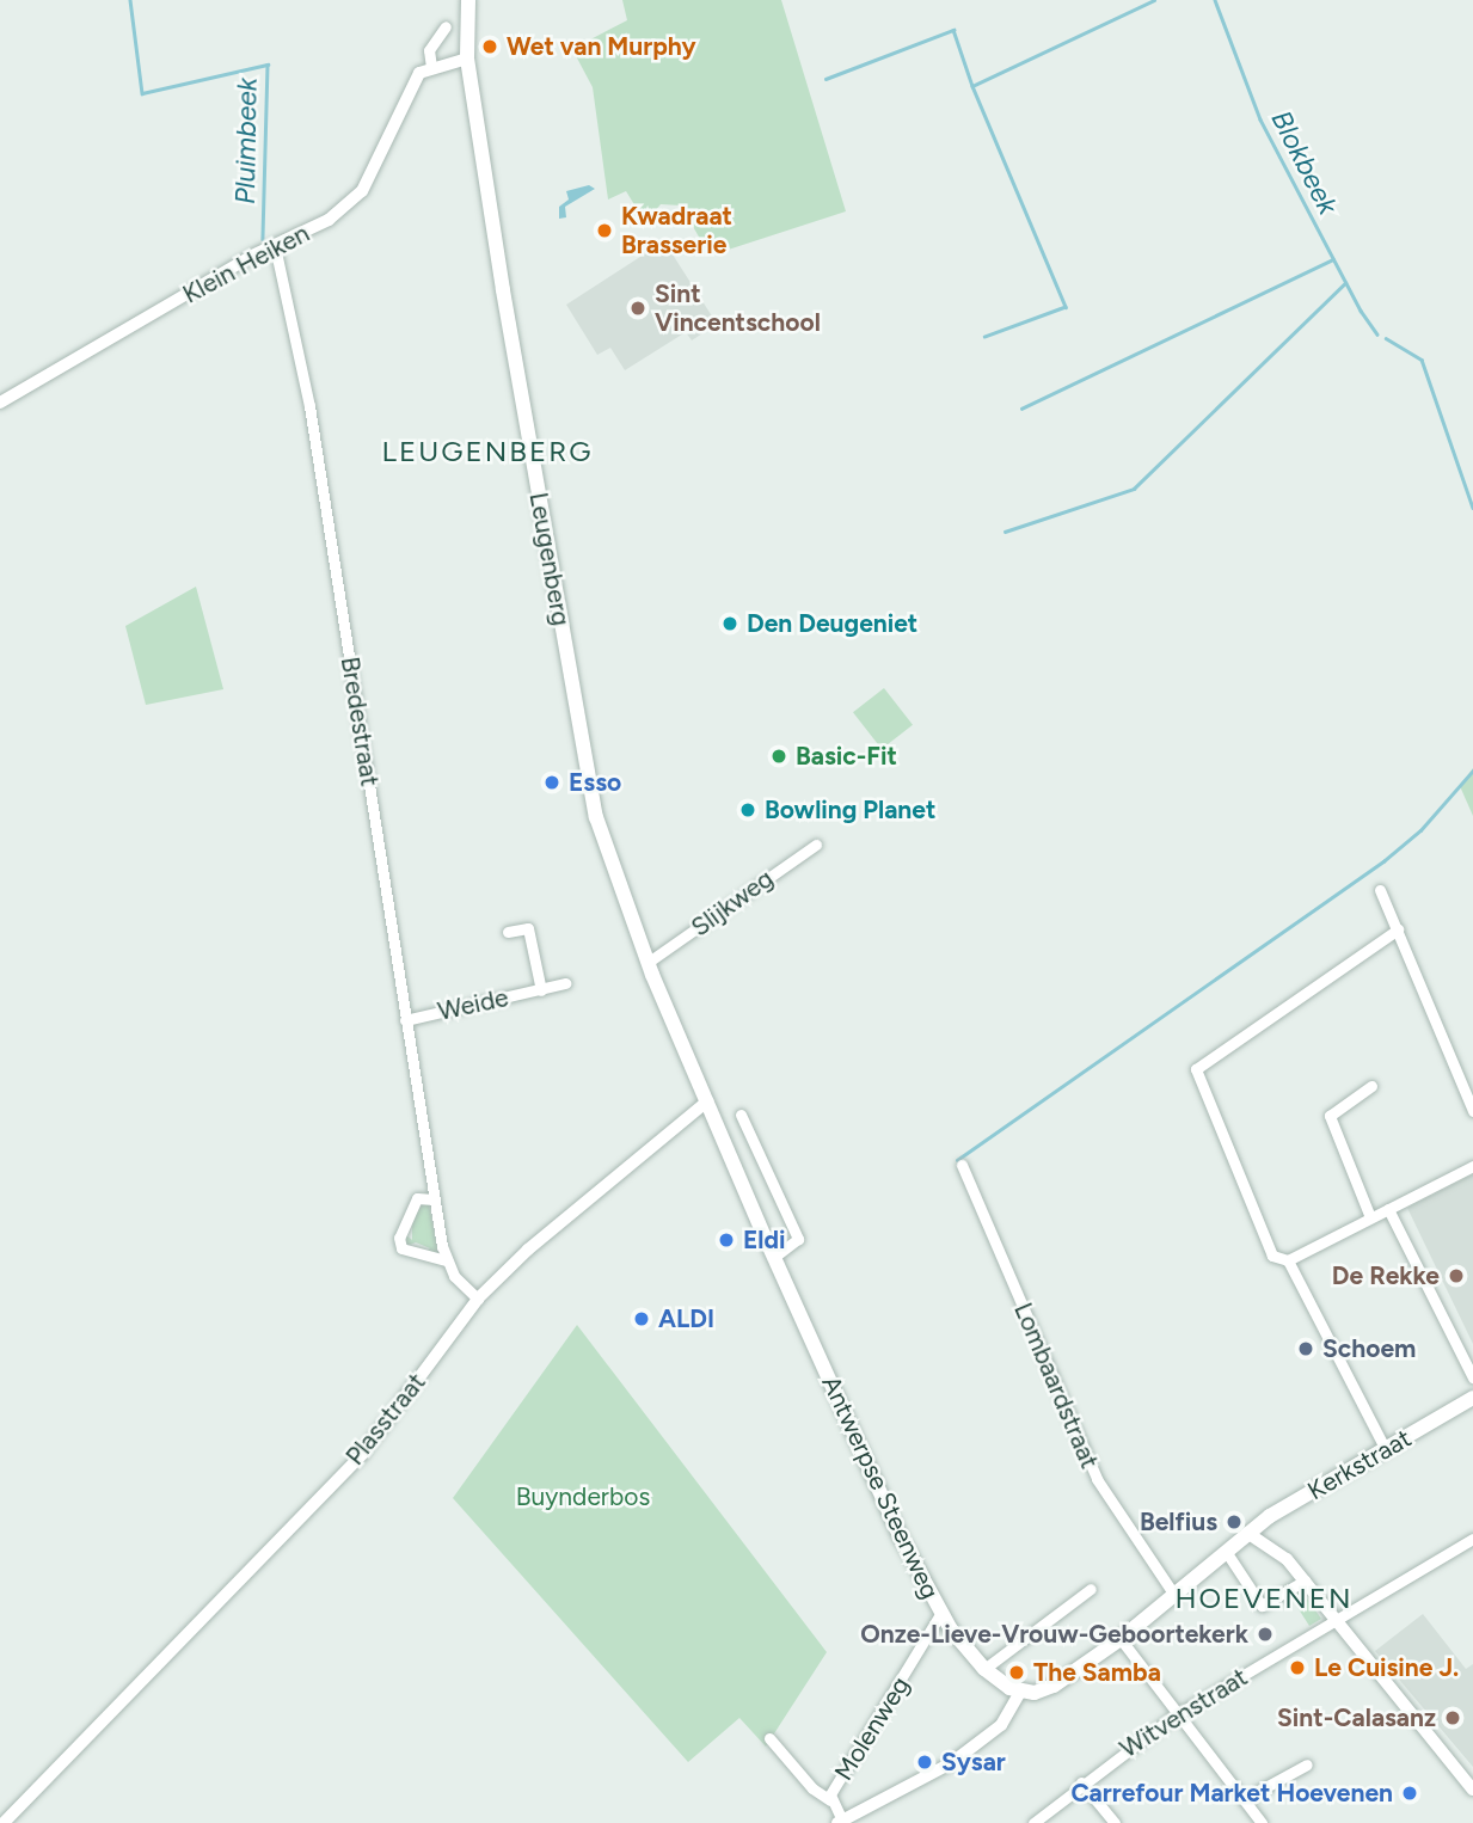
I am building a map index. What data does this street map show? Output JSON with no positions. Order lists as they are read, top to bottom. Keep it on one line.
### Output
{"streets":{"main road":["Leugenberg","Kerkstraat","Antwerpse Steenweg"],"street":["Klein Heiken","Bredestraat","Slijkweg","Weide","Lombaardstraat","Plasstraat","Witvenstraat","Molenweg"]},"crossings":[["Klein Heiken","Bredestraat"],["Leugenberg","Slijkweg"],["Leugenberg","Plasstraat"],["Leugenberg","Antwerpse Steenweg"],["Bredestraat","Weide"],["Bredestraat","Plasstraat"],["Lombaardstraat","Kerkstraat"],["Plasstraat","Antwerpse Steenweg"],["Kerkstraat","Antwerpse Steenweg"],["Antwerpse Steenweg","Molenweg"]],"districts":["LEUGENBERG","HOEVENEN"],"water":["Pluimbeek","Blokbeek"],"parks":["Buynderbos"],"places":["Wet van Murphy","Kwadraat Brasserie","Sint Vincentschool","Den Deugeniet","Basic-Fit","Esso","Bowling Planet","Eldi","De Rekke","ALDI","Schoem","Belfius","Onze-Lieve-Vrouw-Geboortekerk","Le Cuisine J.","The Samba","Sint-Calasanz","Sysar","Carrefour Market Hoevenen"]}
